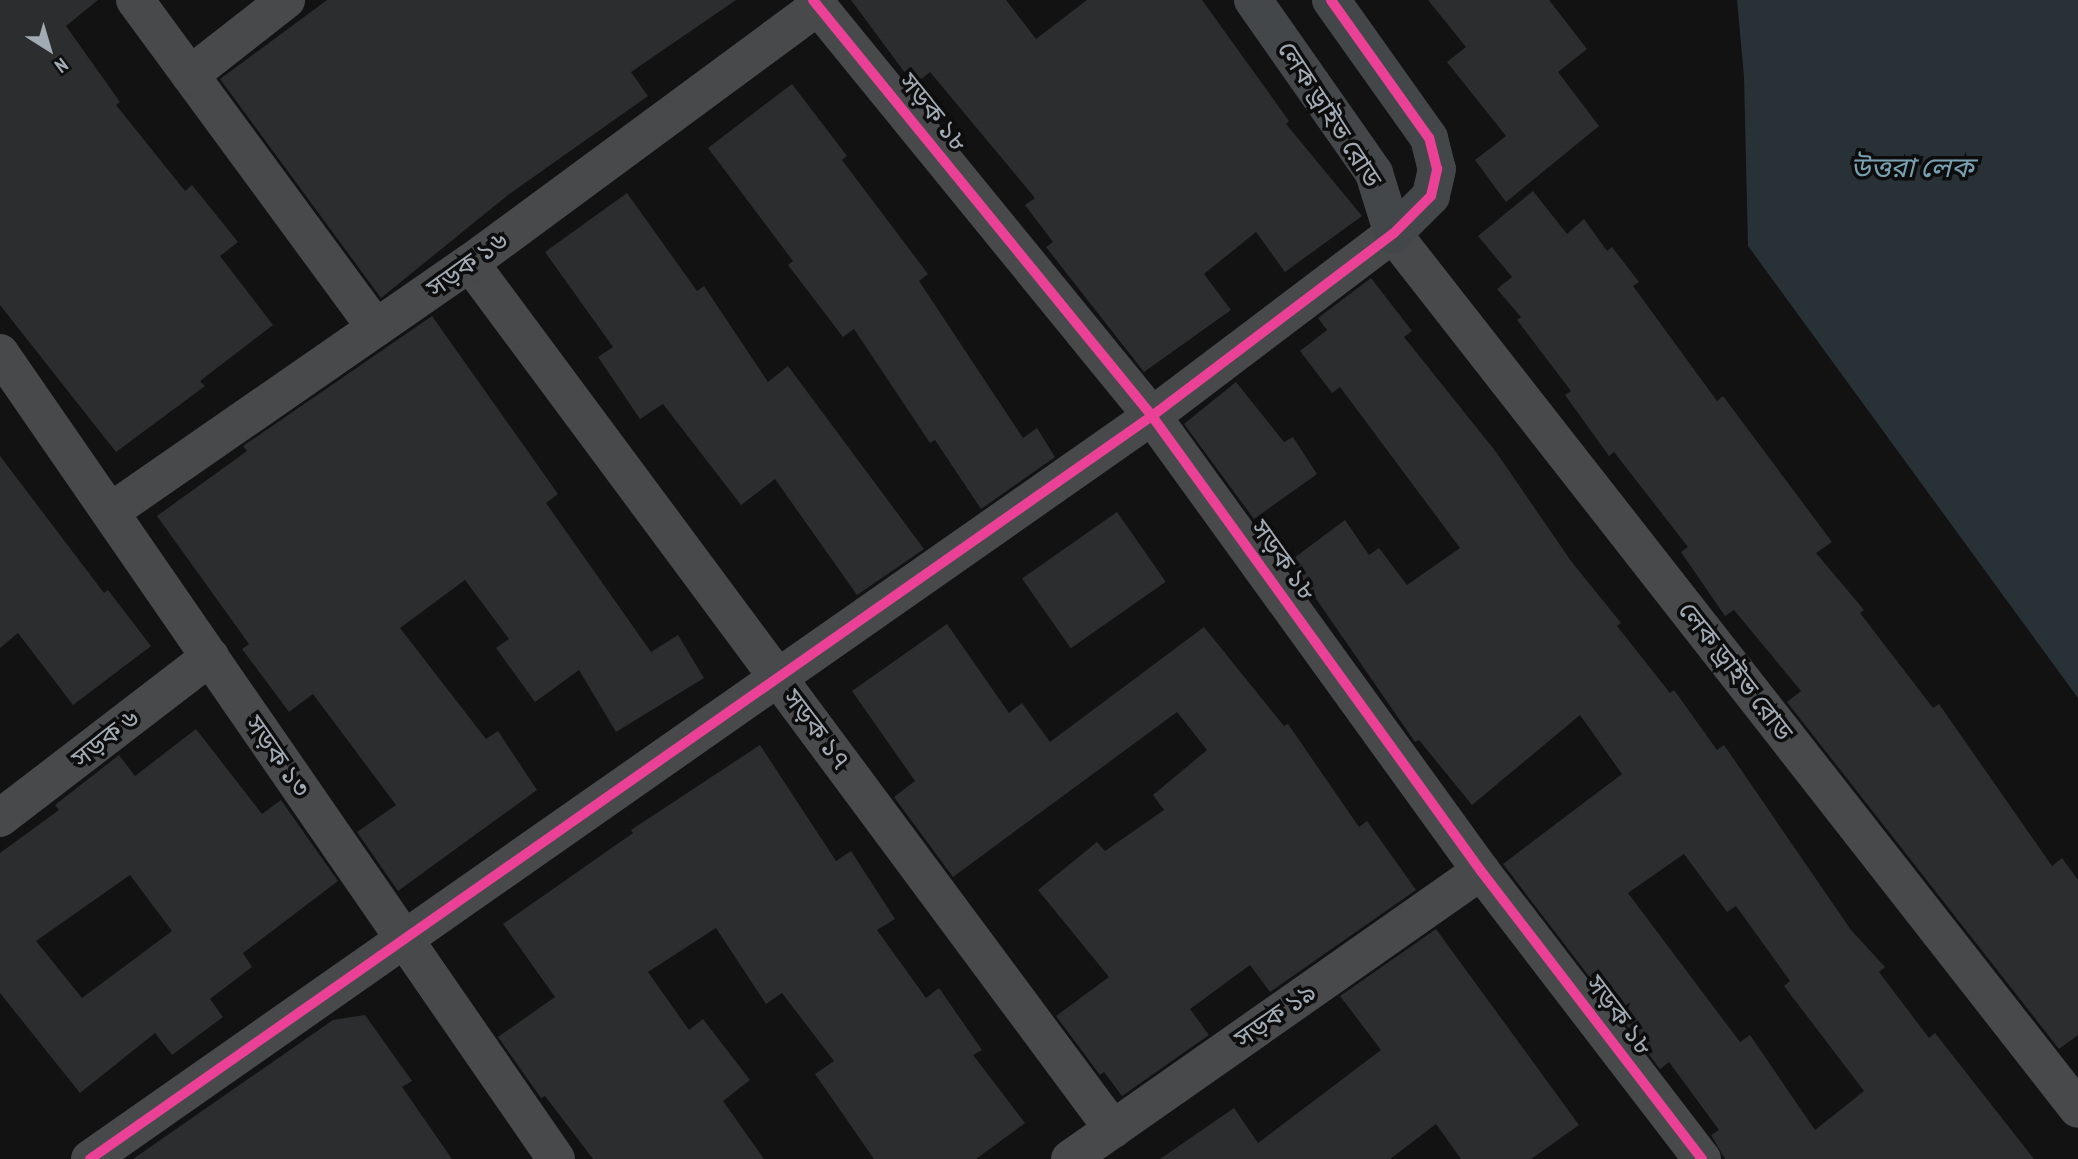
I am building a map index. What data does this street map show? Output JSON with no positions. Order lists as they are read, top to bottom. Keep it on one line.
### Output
{"streets":{"street":["সড়ক ১৮","লেক ড্রাইভ রোড","সড়ক ১৬","সড়ক ১৭","সড়ক ৬","সড়ক ১৩","সড়ক ১৯"]},"crossings":[["সড়ক ১৮","সড়ক ১৬"],["সড়ক ১৮","সড়ক ১৯"],["সড়ক ১৬","সড়ক ১৭"],["সড়ক ১৬","সড়ক ১৩"],["সড়ক ১৭","সড়ক ১৯"],["সড়ক ৬","সড়ক ১৩"]],"water":["উত্তরা লেক"],"north":"bottom right"}
